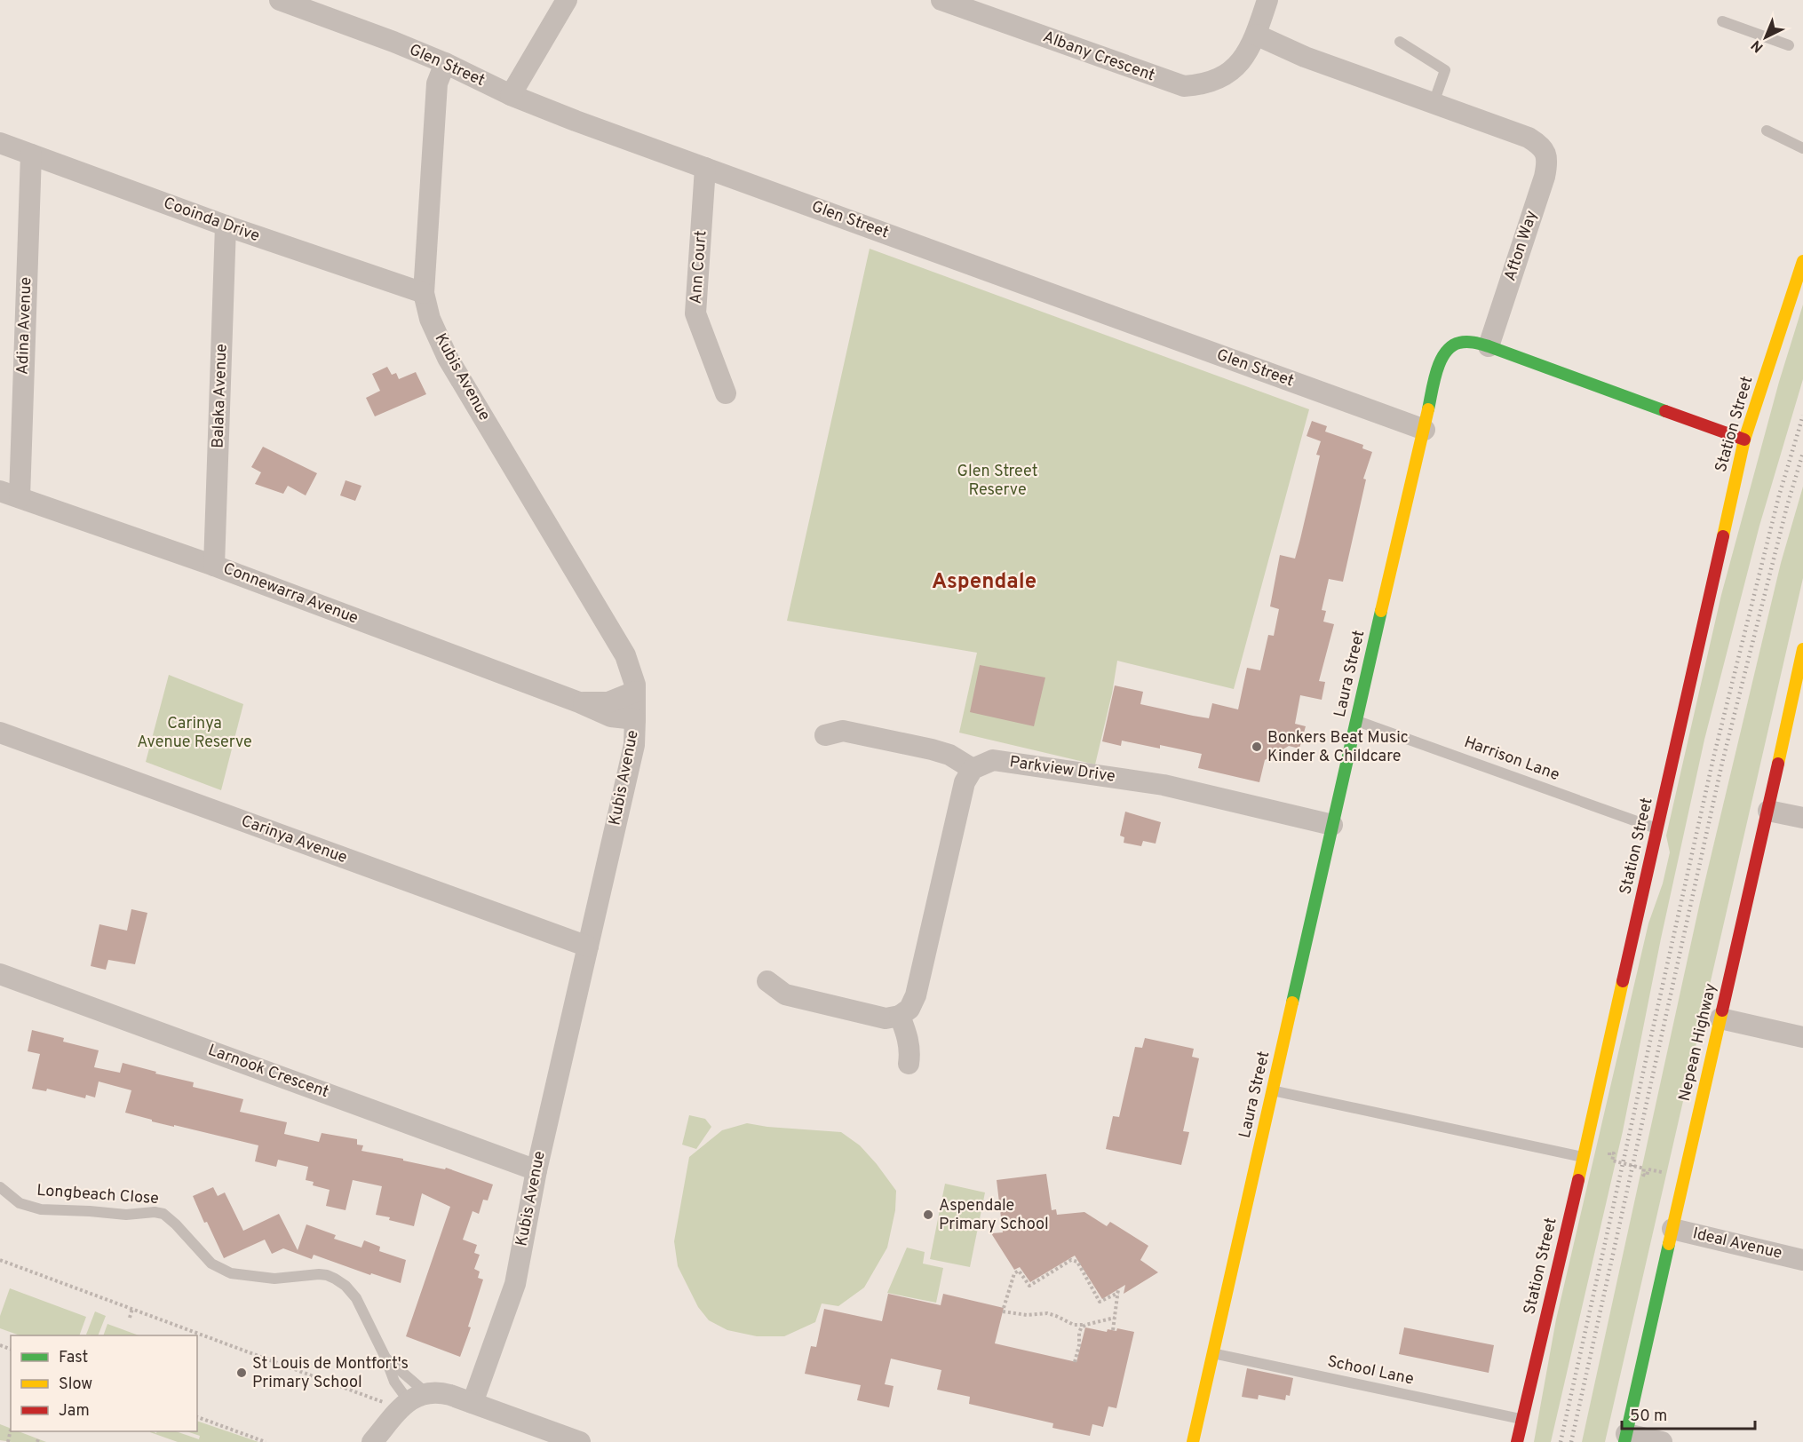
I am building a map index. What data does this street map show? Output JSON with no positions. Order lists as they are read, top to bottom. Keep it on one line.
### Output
{"streets":{"main road":["Station Street","Laura Street","Nepean Highway"],"street":["Albany Crescent","Glen Street","Cooinda Drive","Afton Way","Ann Court","Adina Avenue","Kubis Avenue","Balaka Avenue","Connewarra Avenue","Parkview Drive","Carinya Avenue","Larnook Crescent","Ideal Avenue"],"lane":["Harrison Lane","Longbeach Close","School Lane"]},"crossings":[["Glen Street","Ann Court"],["Glen Street","Kubis Avenue"],["Glen Street","Laura Street"],["Cooinda Drive","Adina Avenue"],["Cooinda Drive","Kubis Avenue"],["Cooinda Drive","Balaka Avenue"],["Afton Way","Laura Street"],["Adina Avenue","Connewarra Avenue"],["Kubis Avenue","Connewarra Avenue"],["Kubis Avenue","Carinya Avenue"],["Kubis Avenue","Larnook Crescent"],["Balaka Avenue","Connewarra Avenue"],["Station Street","Laura Street"],["Station Street","Harrison Lane"],["Station Street","School Lane"],["Laura Street","Harrison Lane"],["Laura Street","Parkview Drive"],["Laura Street","School Lane"],["Nepean Highway","Ideal Avenue"]],"districts":["Aspendale"],"parks":["Glen Street Reserve","Carinya Avenue Reserve"],"places":["Bonkers Beat Music Kinder & Childcare","Aspendale Primary School","St Louis de Montfort's Primary School"],"legend":["Fast","Slow","Jam"],"scale_bar":"50 m","north":"bottom left"}
